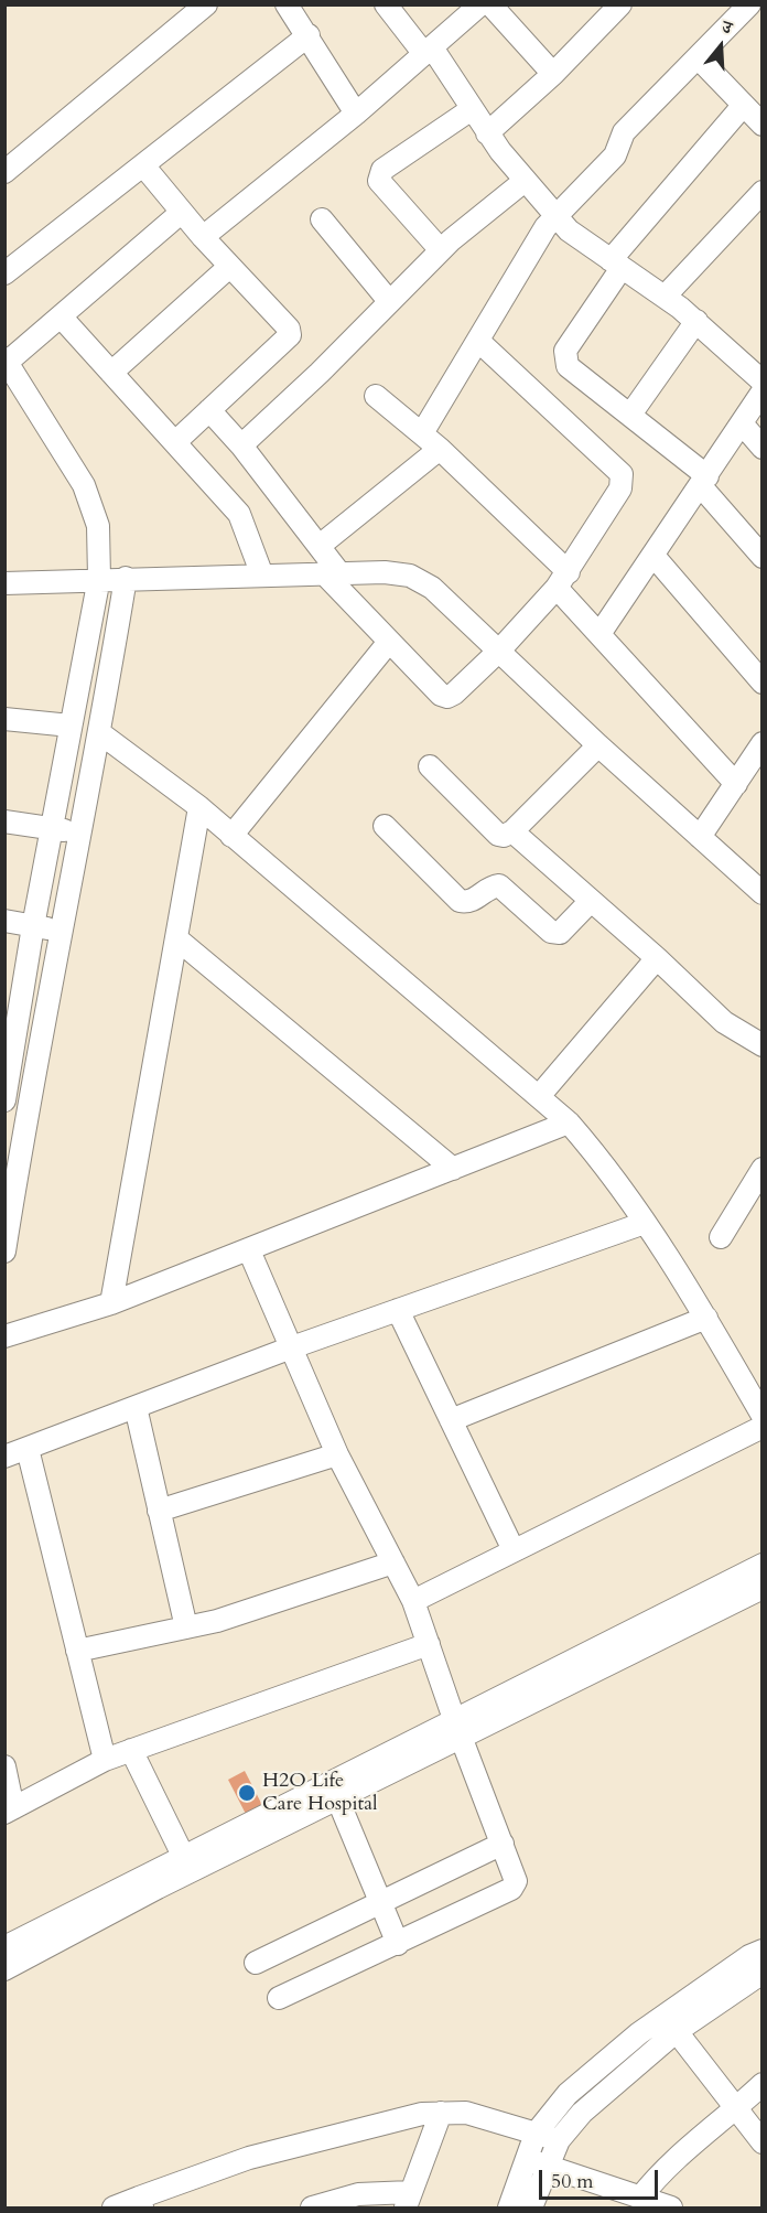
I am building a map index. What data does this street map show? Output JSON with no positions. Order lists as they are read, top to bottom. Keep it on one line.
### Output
{"places":["H2O Life Care Hospital"],"scale_bar":"50 m","north":"top"}
